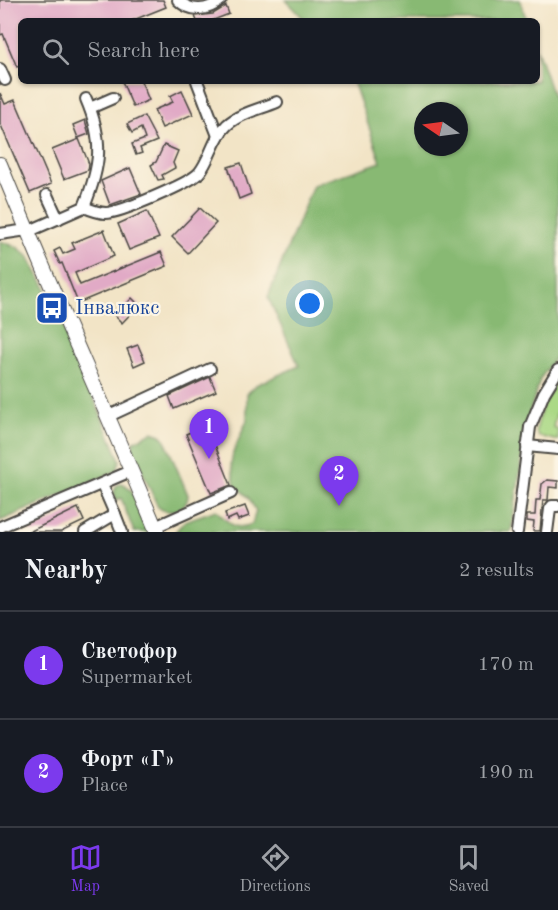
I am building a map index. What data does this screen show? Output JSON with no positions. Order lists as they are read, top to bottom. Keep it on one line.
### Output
{"places":{"bus stop":["Інвалюкс"]},"north":"left","page":{"search":"Search here","pins":["1","2"],"heading":["Nearby","2 results"],"list":[{"mark":"1","name":"Светофор","note":"Supermarket","value":"170 m"},{"mark":"2","name":"Форт «Г»","note":"Place","value":"190 m"}],"nav":["Map","Directions","Saved"]}}
